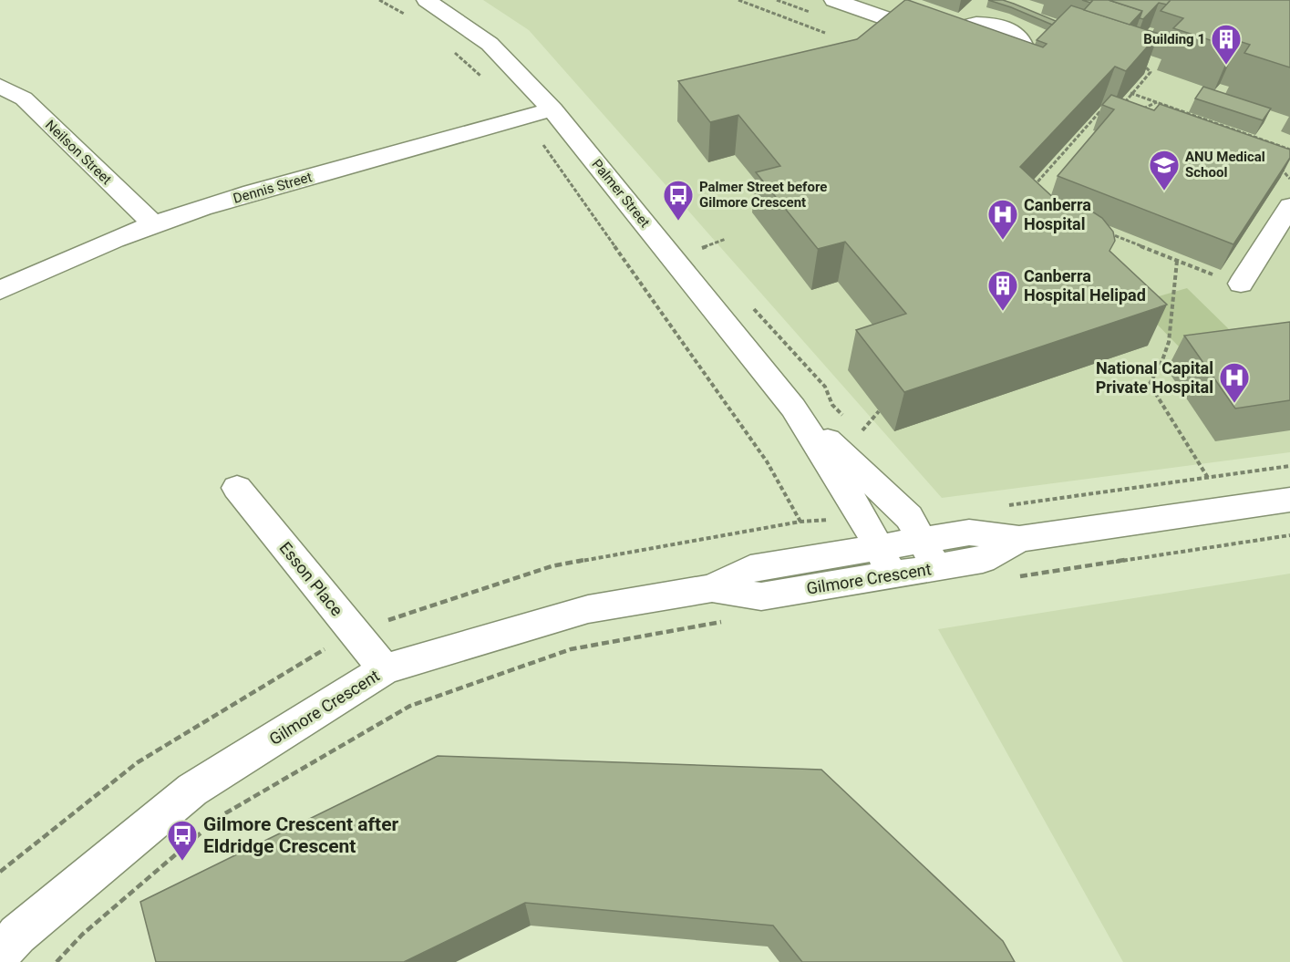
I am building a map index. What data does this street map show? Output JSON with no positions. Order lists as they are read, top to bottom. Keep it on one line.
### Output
{"streets":{"street":["Neilson Street","Dennis Street","Palmer Street","Esson Place","Gilmore Crescent"]},"crossings":[["Neilson Street","Dennis Street"],["Dennis Street","Palmer Street"],["Palmer Street","Gilmore Crescent"],["Esson Place","Gilmore Crescent"]],"places":{"building":["Building 1","Canberra Hospital Helipad"],"school or university":["ANU Medical School"],"bus stop":["Palmer Street before Gilmore Crescent","Gilmore Crescent after Eldridge Crescent"],"hospital":["Canberra Hospital","National Capital Private Hospital"]}}
